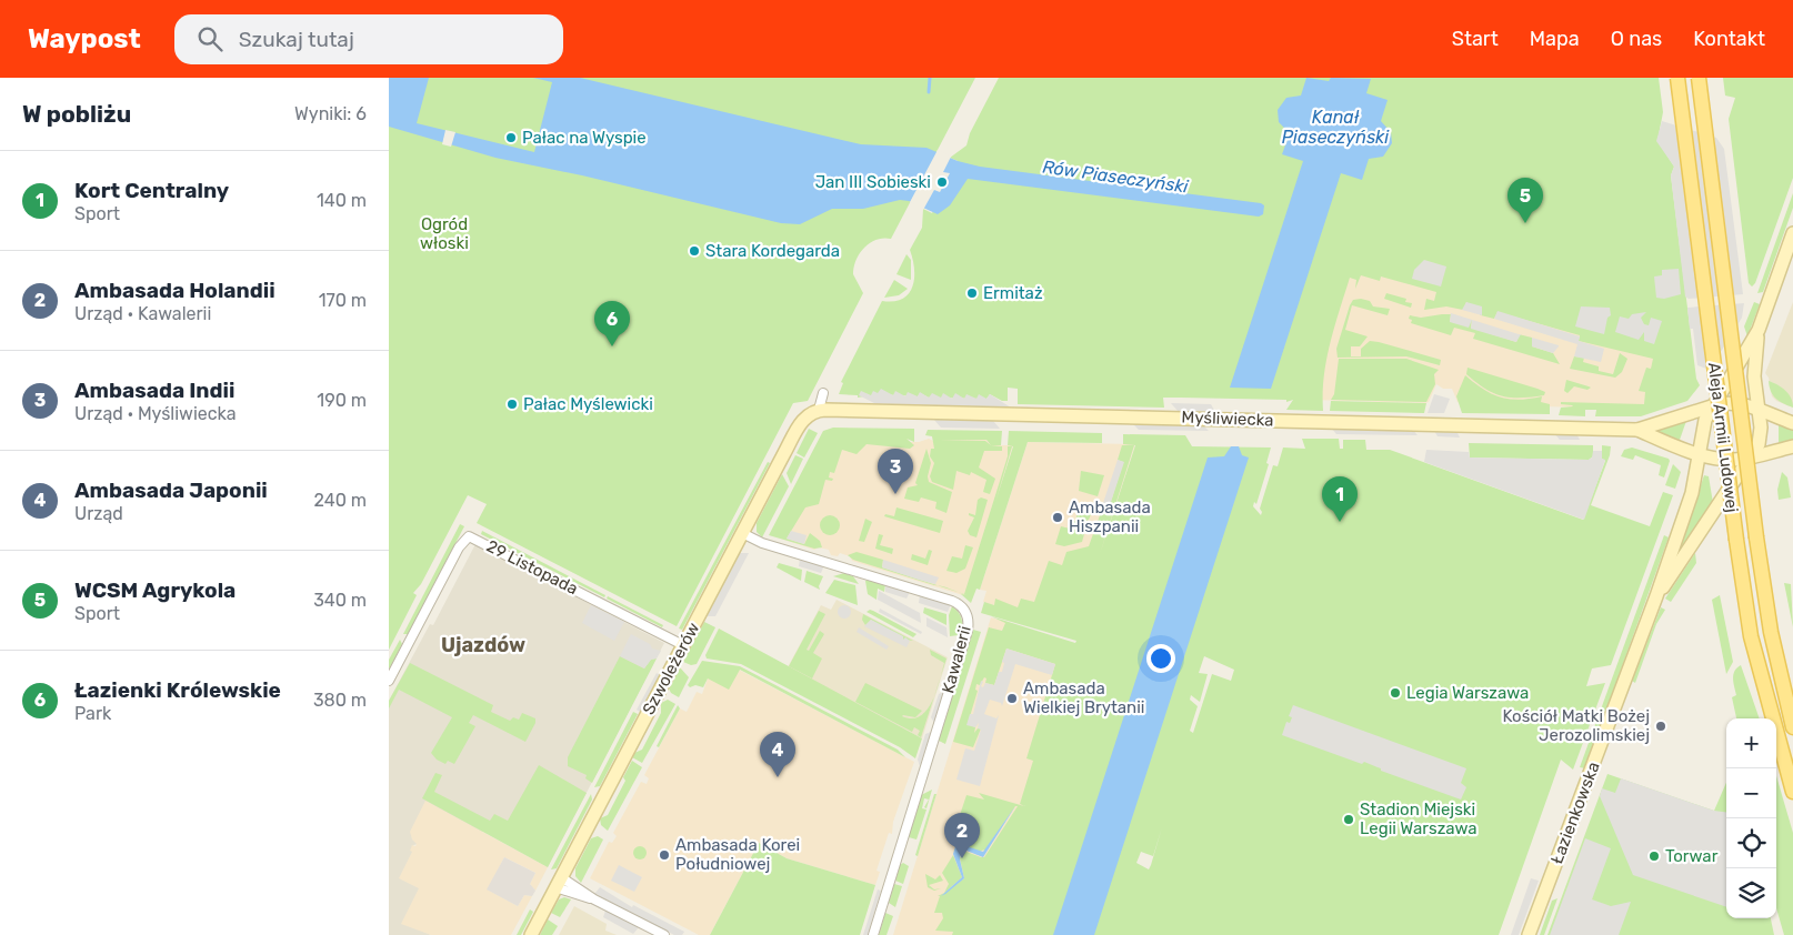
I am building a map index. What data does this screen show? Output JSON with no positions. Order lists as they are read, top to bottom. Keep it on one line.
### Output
{"streets":{"main road":["Aleja Armii Ludowej"],"street":["Myśliwiecka","29 Listopada","Kawalerii","Szwoleżerów","Łazienkowska"]},"crossings":[["Myśliwiecka","Szwoleżerów"],["Myśliwiecka","Łazienkowska"],["29 Listopada","Szwoleżerów"],["Kawalerii","Szwoleżerów"]],"districts":["Ujazdów"],"water":["Kanał Piaseczyński","Rów Piaseczyński"],"parks":["Ogród włoski"],"places":["Pałac na Wyspie","Jan III Sobieski","Stara Kordegarda","Ermitaż","Pałac Myślewicki","Ambasada Hiszpanii","Legia Warszawa","Ambasada Wielkiej Brytanii","Kościół Matki Bożej Jerozolimskiej","Stadion Miejski Legii Warszawa","Ambasada Korei Południowej","Torwar"],"page":{"header":"Waypost","search":"Szukaj tutaj","nav":["Start","Mapa","O nas","Kontakt"],"heading":["W pobliżu","Wyniki: 6"],"list":[{"mark":"1","name":"Kort Centralny","note":"Sport","value":"140 m"},{"mark":"2","name":"Ambasada Holandii","note":"Urząd · Kawalerii","value":"170 m"},{"mark":"3","name":"Ambasada Indii","note":"Urząd · Myśliwiecka","value":"190 m"},{"mark":"4","name":"Ambasada Japonii","note":"Urząd","value":"240 m"},{"mark":"5","name":"WCSM Agrykola","note":"Sport","value":"340 m"},{"mark":"6","name":"Łazienki Królewskie","note":"Park","value":"380 m"}],"pins":["5","6","3","1","4","2"],"map_buttons":["+","−"]}}
